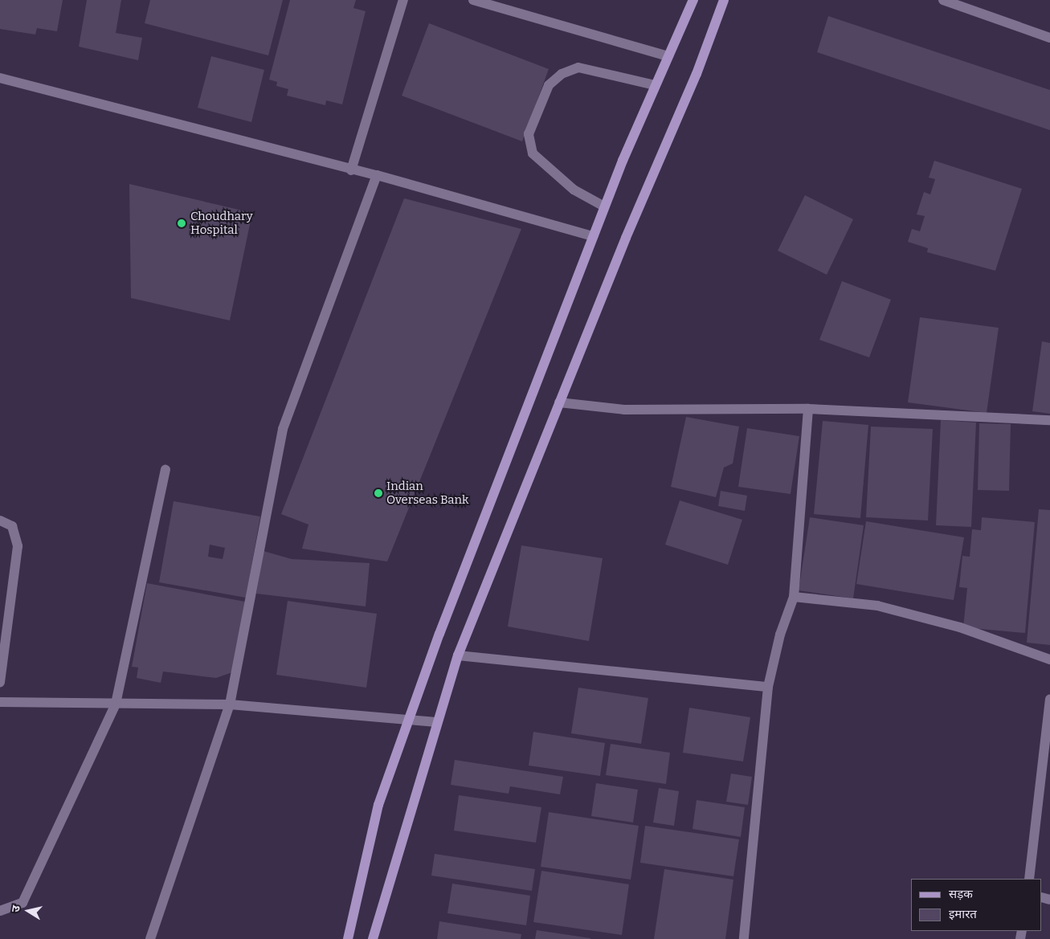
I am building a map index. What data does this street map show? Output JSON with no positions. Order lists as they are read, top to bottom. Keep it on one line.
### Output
{"places":["Choudhary Hospital","Indian Overseas Bank"],"legend":["सड़क","इमारत"],"north":"left"}
